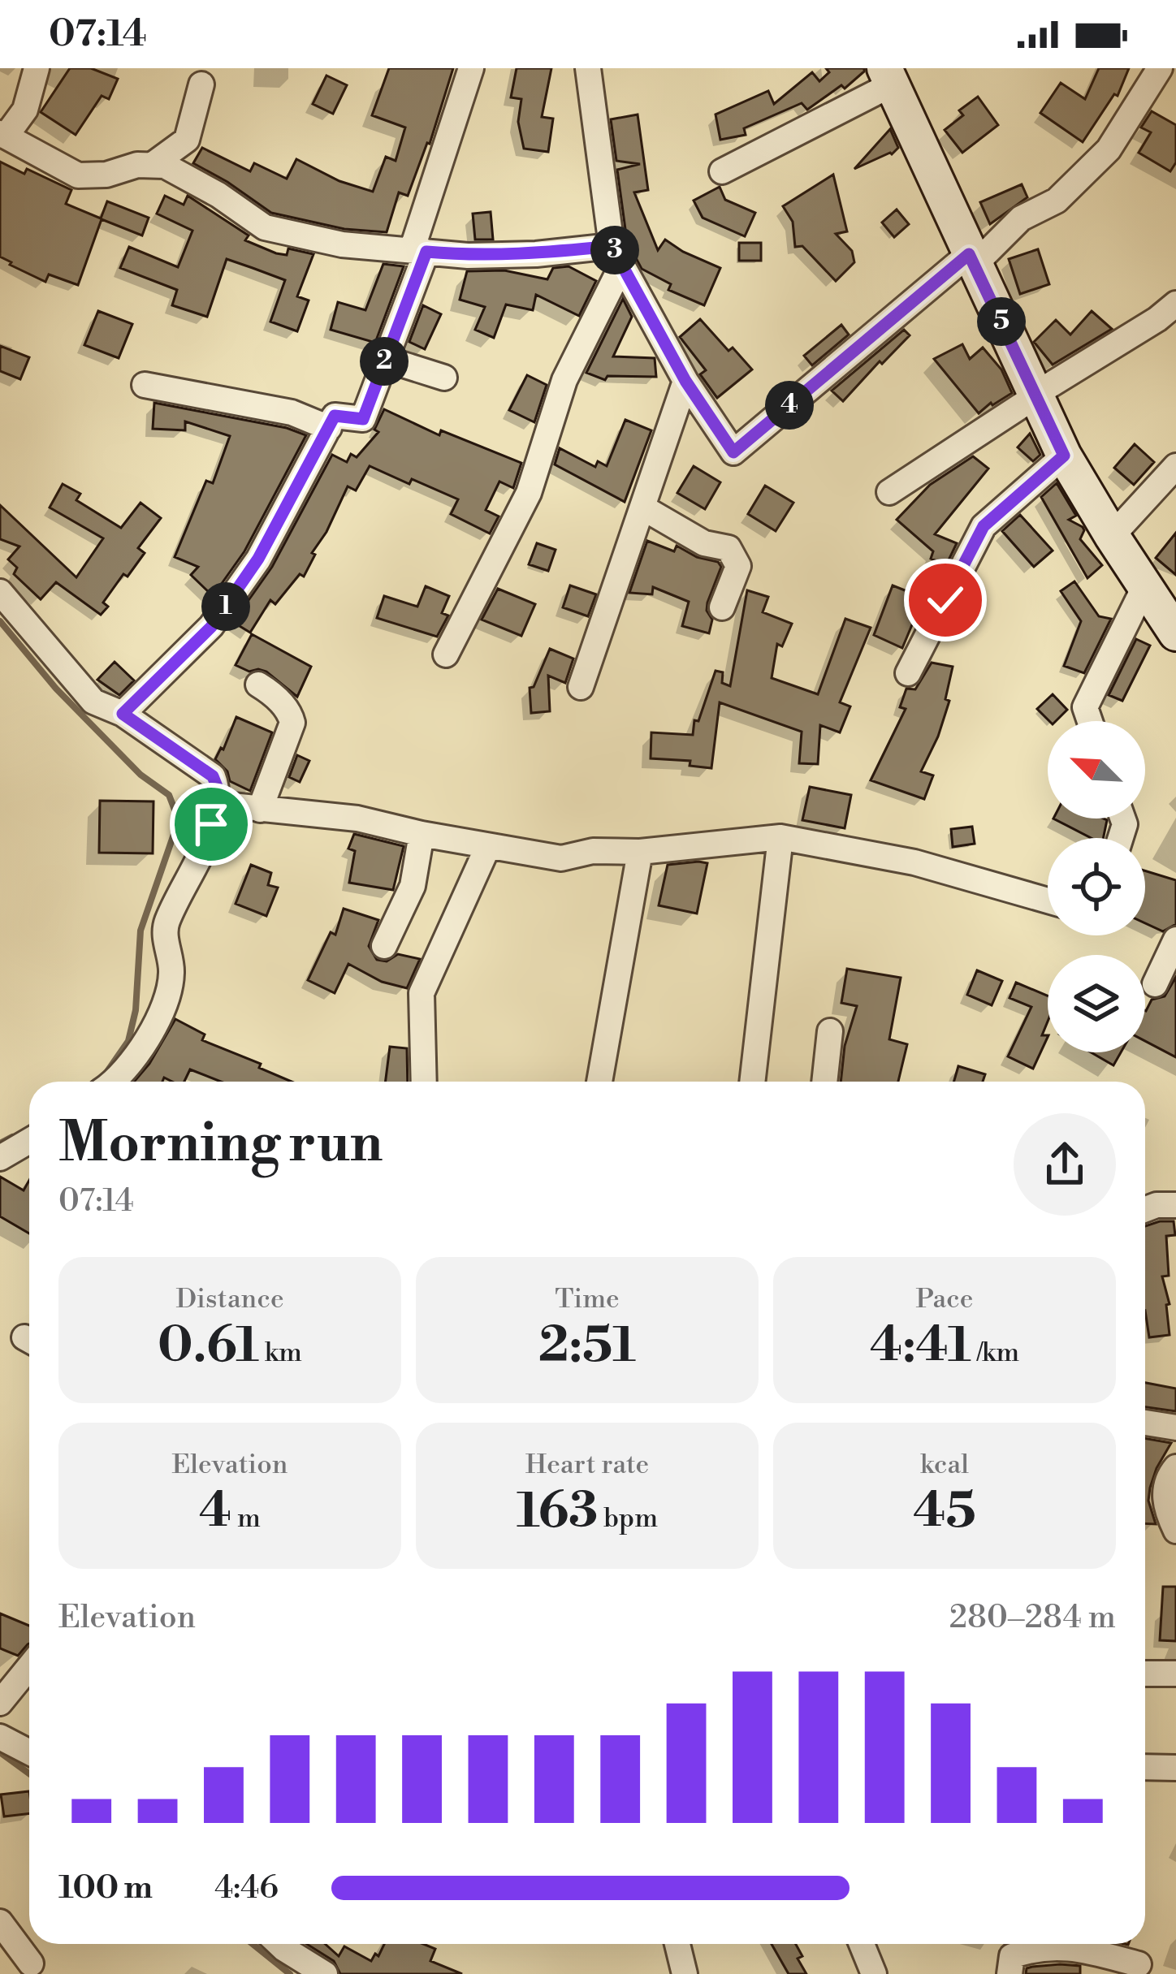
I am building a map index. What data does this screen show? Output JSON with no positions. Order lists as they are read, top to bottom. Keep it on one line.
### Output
{"north":"top left","page":{"status":"07:14","pins":["3","5","2","4","1"],"heading":["Morning run","07:14"],"stats":[["Distance","0.61 km"],["Time","2:51"],["Pace","4:41 /km"],["Elevation","4 m"],["Heart rate","163 bpm"],["kcal","45"]],"chart":["Elevation","280–284 m"],"list":[{"name":"100 m","note":"4:46"}]}}
